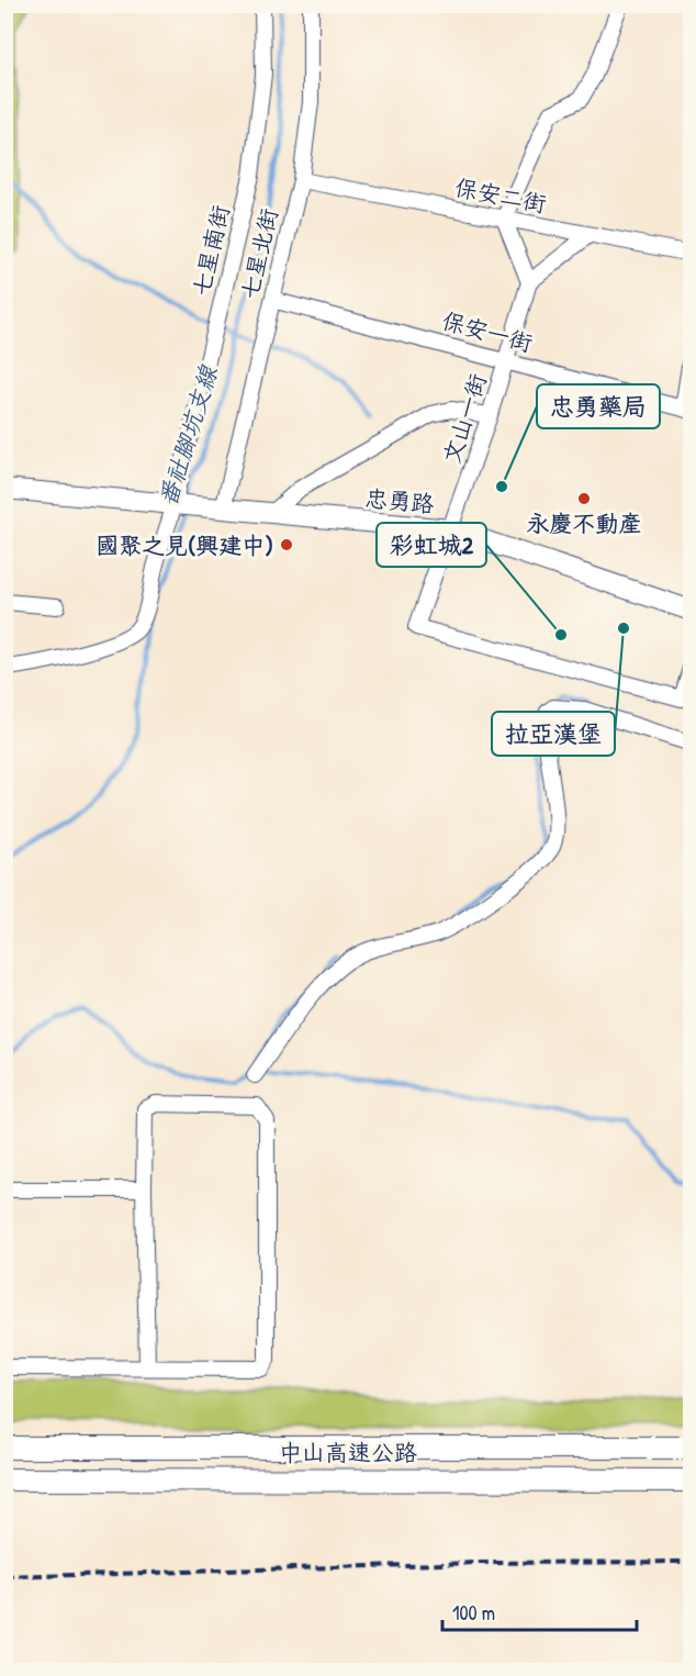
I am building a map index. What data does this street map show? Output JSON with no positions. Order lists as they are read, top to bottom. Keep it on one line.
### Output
{"streets":{"highway":["中山高速公路"],"main road":["忠勇路"],"street":["保安二街","七星南街","七星北街","保安一街","文山一街"]},"crossings":[["保安二街","七星北街"],["七星南街","忠勇路"],["七星北街","保安一街"],["七星北街","忠勇路"],["保安一街","文山一街"],["文山一街","忠勇路"]],"water":["番社腳坑支線"],"places":["忠勇藥局","永慶不動產","國聚之見(興建中)","拉亞漢堡","彩虹城2"],"scale_bar":"100 m"}
